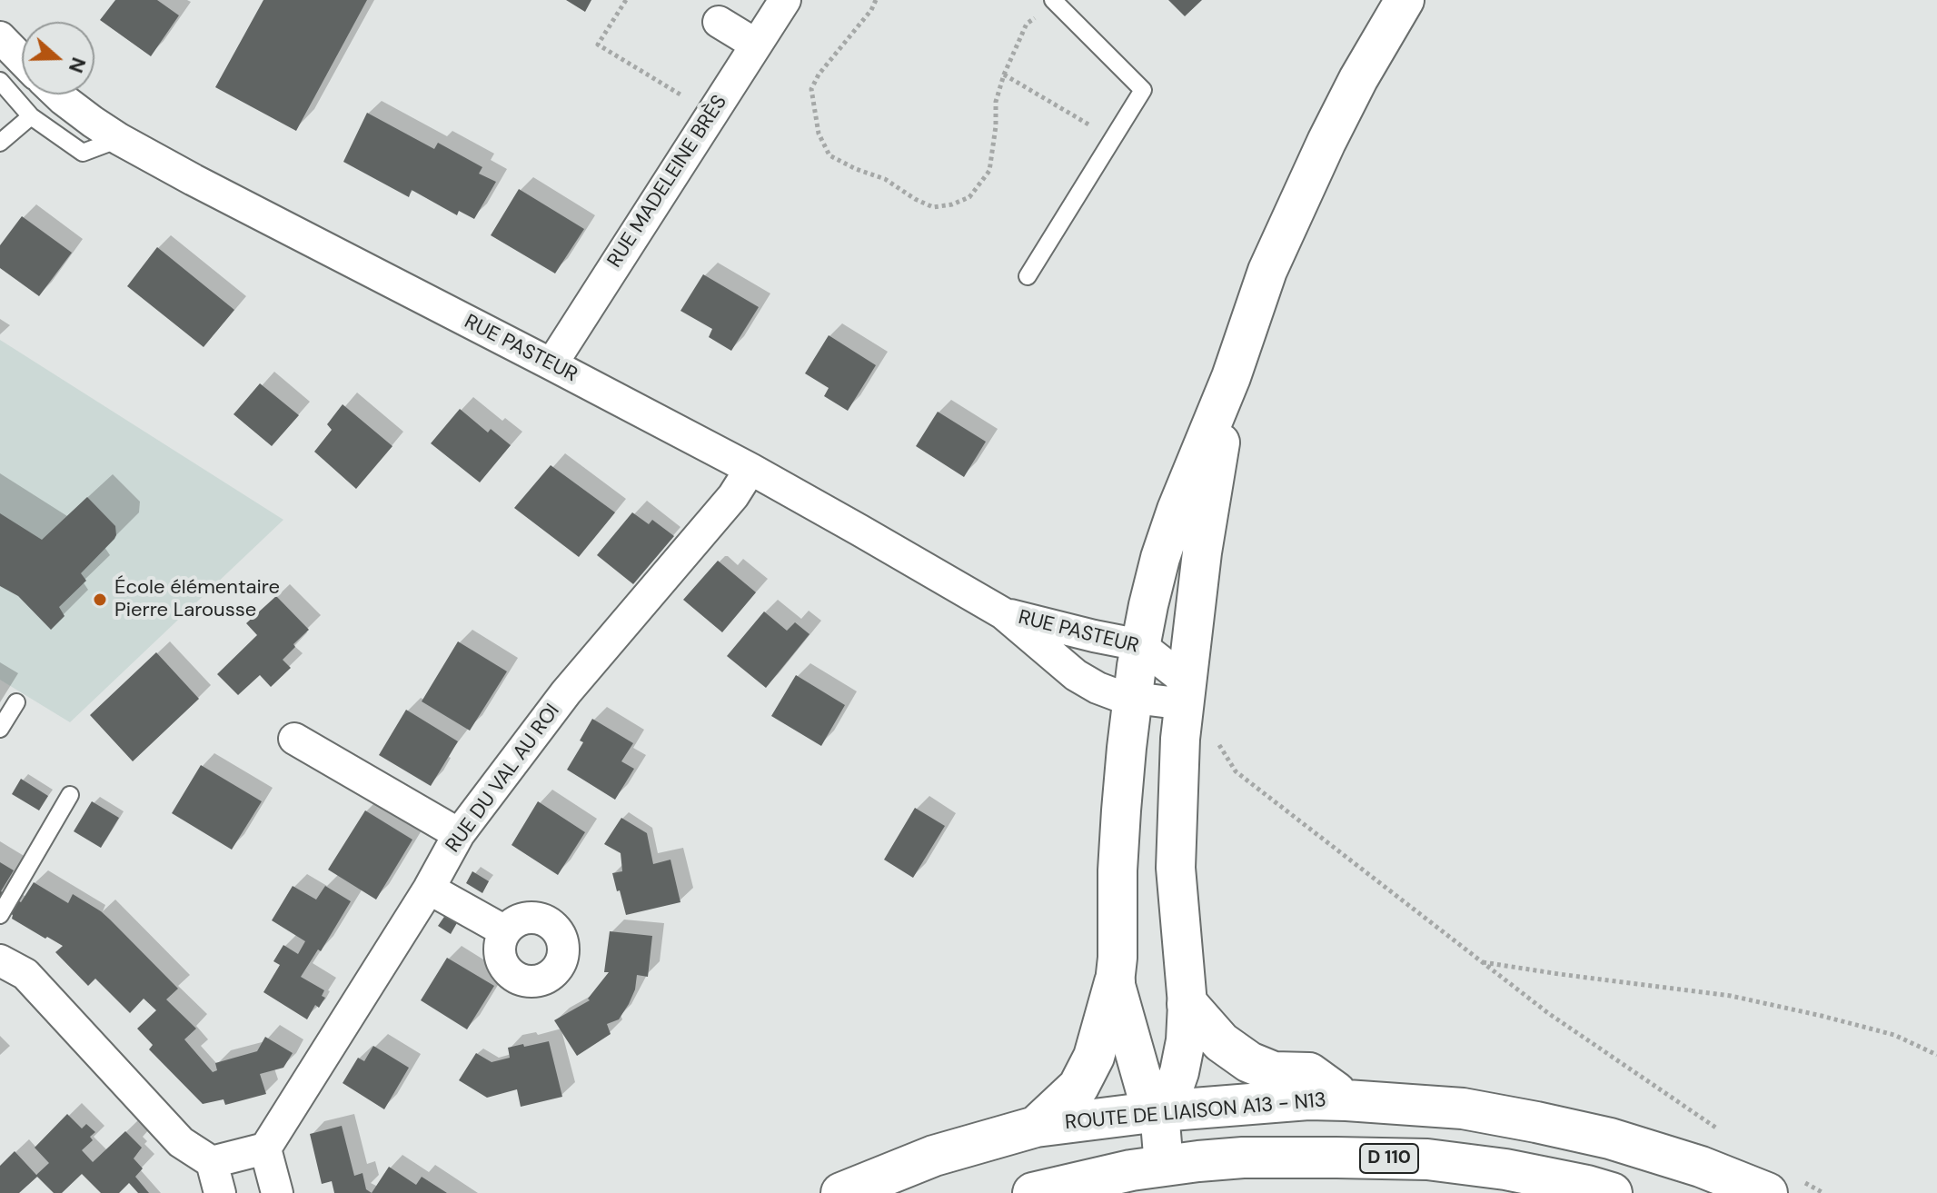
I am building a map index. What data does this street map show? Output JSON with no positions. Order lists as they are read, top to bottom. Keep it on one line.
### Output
{"streets":{"main road":["ROUTE DE LIAISON A13 - N13","D 110"],"street":["RUE MADELEINE BRÈS","RUE PASTEUR","RUE DU VAL AU ROI"]},"crossings":[["RUE MADELEINE BRÈS","RUE PASTEUR"],["RUE PASTEUR","RUE DU VAL AU ROI"]],"places":["École élémentaire Pierre Larousse"],"north":"right"}
